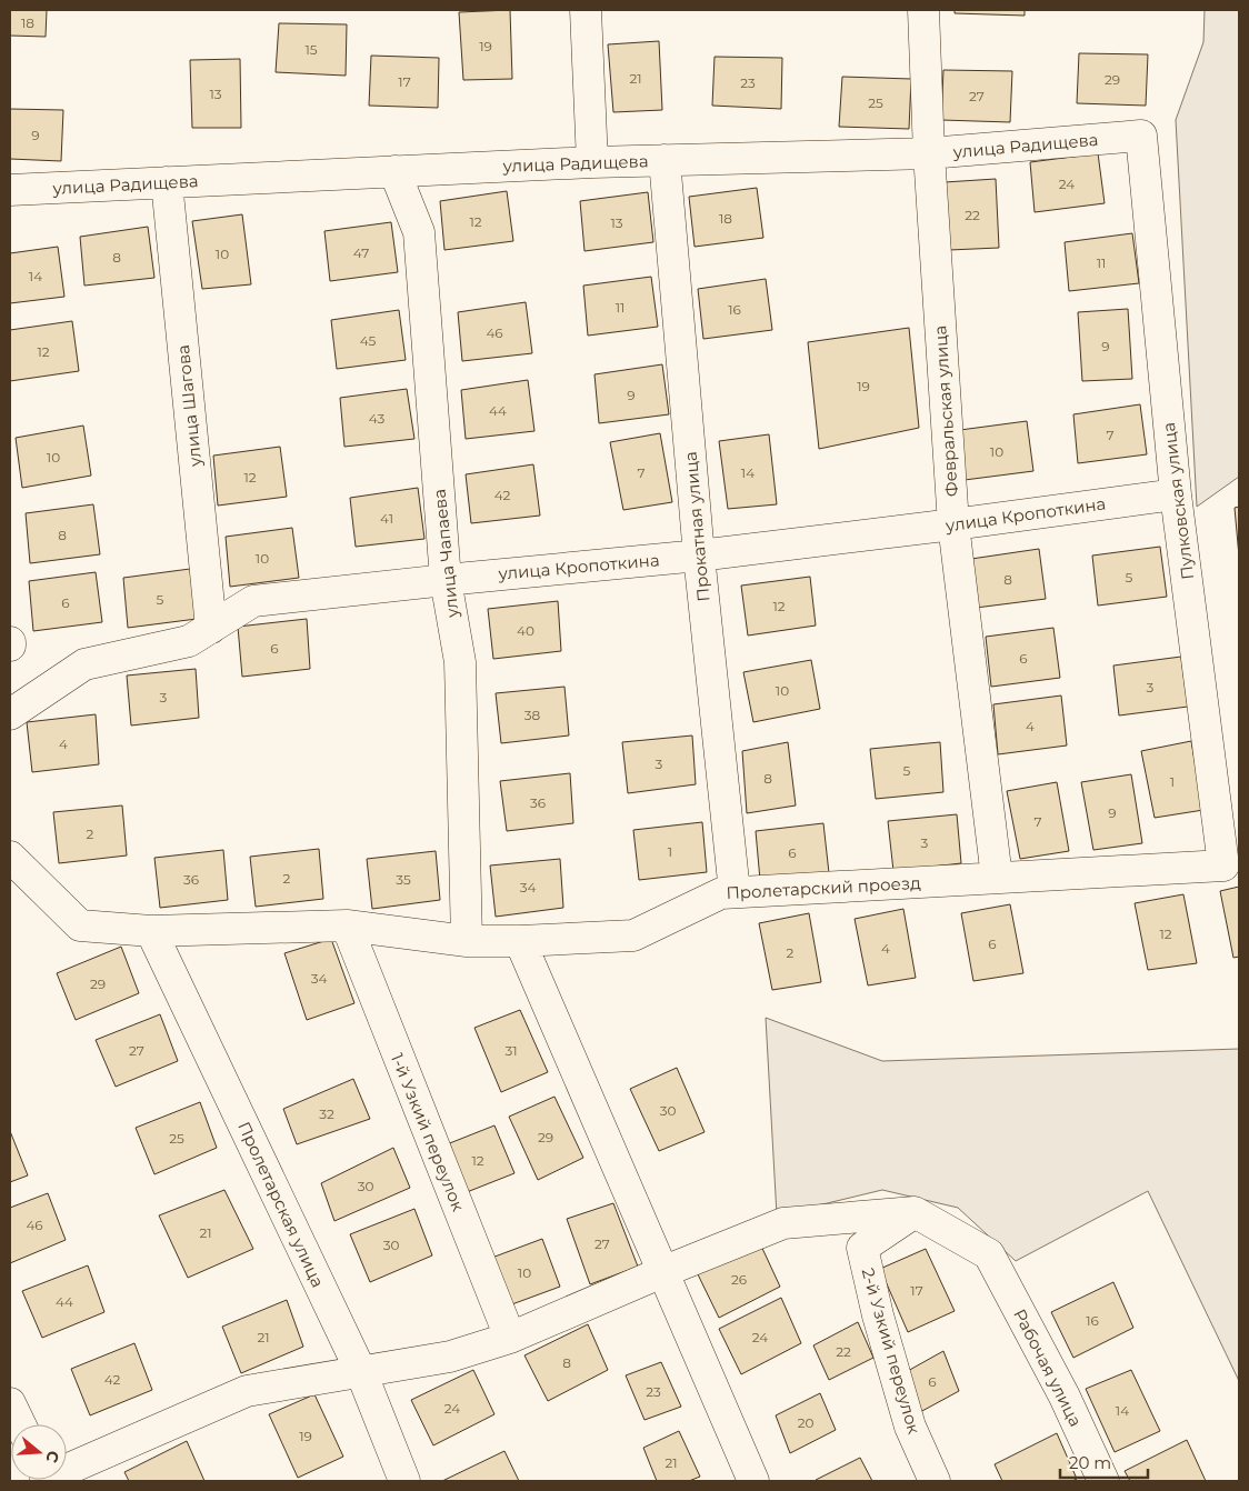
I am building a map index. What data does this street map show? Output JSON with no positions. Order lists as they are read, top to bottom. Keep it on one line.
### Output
{"streets":{"street":["улица Радищева","улица Шагова","Февральская улица","Пулковская улица","улица Кропоткина","Прокатная улица","улица Чапаева","Пролетарский проезд","1-й Узкий переулок","Пролетарская улица","2-й Узкий переулок","Рабочая улица"]},"crossings":[["улица Радищева","улица Шагова"],["улица Радищева","Февральская улица"],["улица Радищева","Пулковская улица"],["улица Радищева","Прокатная улица"],["улица Радищева","улица Чапаева"],["улица Шагова","улица Кропоткина"],["Февральская улица","улица Кропоткина"],["Февральская улица","Пролетарский проезд"],["Пулковская улица","улица Кропоткина"],["Пулковская улица","Пролетарский проезд"],["улица Кропоткина","Прокатная улица"],["улица Кропоткина","улица Чапаева"],["Прокатная улица","Пролетарский проезд"],["улица Чапаева","Пролетарский проезд"],["Пролетарский проезд","1-й Узкий переулок"],["Пролетарский проезд","Пролетарская улица"],["2-й Узкий переулок","Рабочая улица"]],"house_numbers":["18","19","15","21","29","17","23","13","27","25","9","24","22","18","12","13","47","10","8","11","14","11","16","46","45","9","12","19","9","44","43","7","10","10","7","14","12","42","41","8","10","5","8","5","6","12","40","6","6","3","10","3","38","4","4","3","5","8","1","36","9","7","2","3","1","6","2","36","35","34","12","6","4","2","34","29","27","31","30","32","29","25","12","30","46","21","27","30","10","26","17","44","16","21","24","22","8","42","6","23","24","14","20","19","21"],"scale_bar":"20 m","north":"right"}
